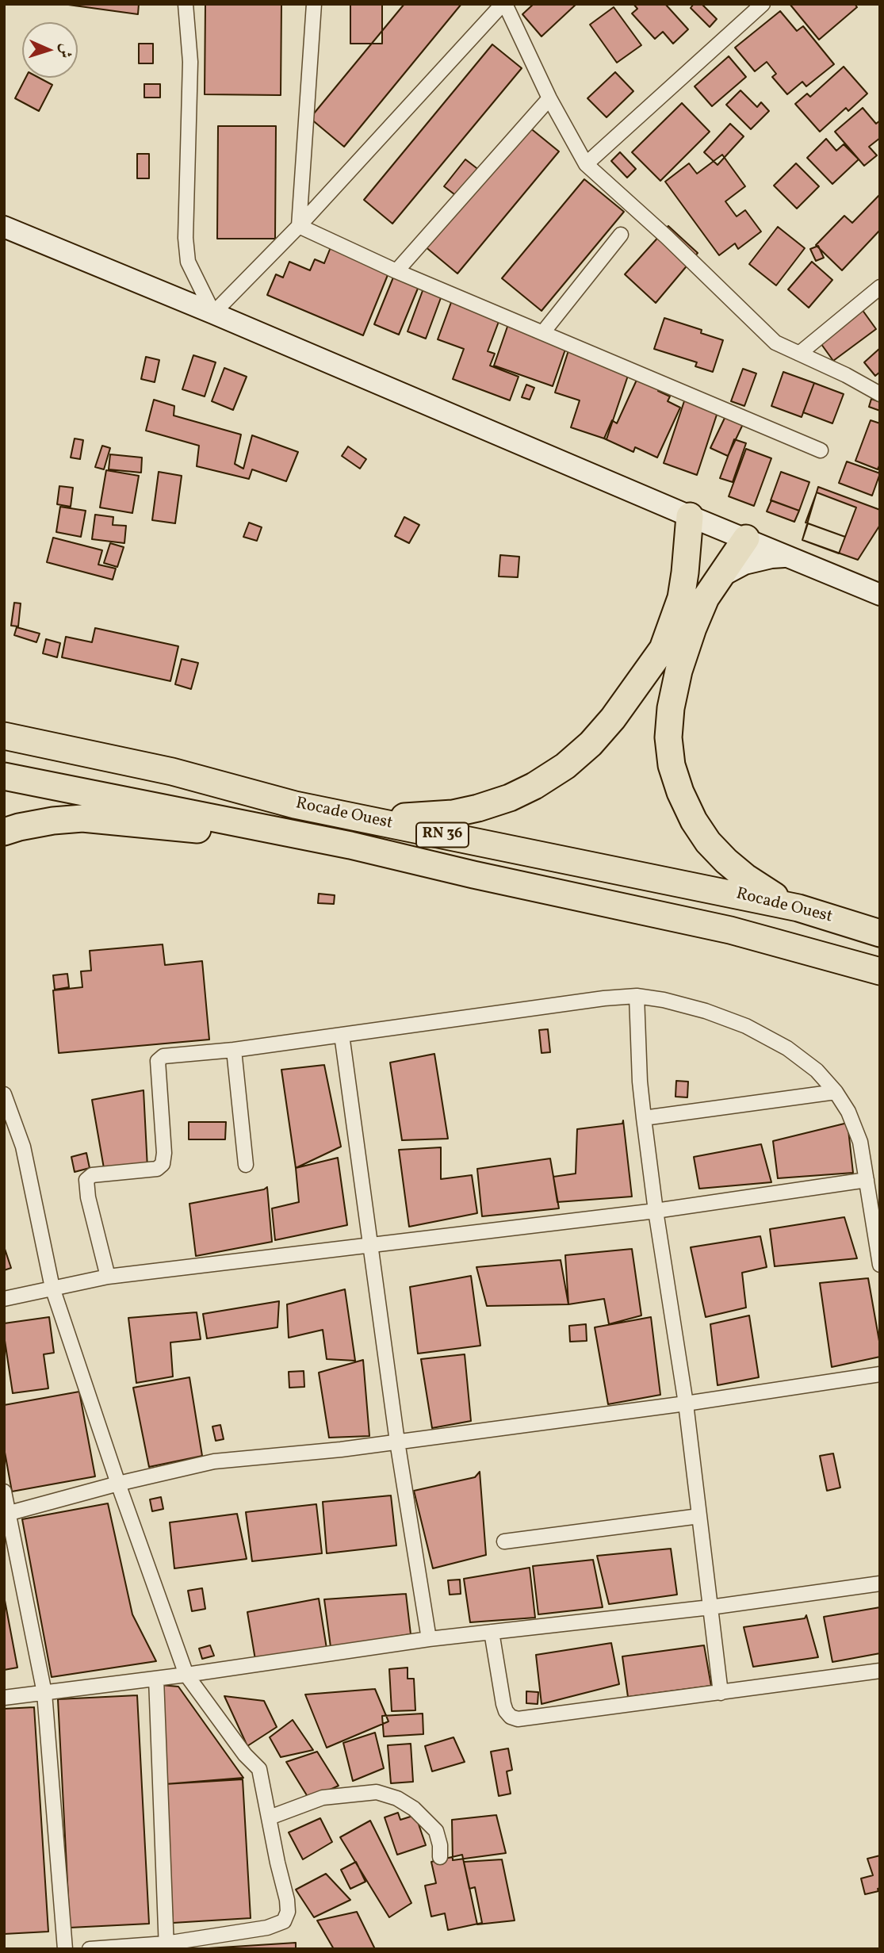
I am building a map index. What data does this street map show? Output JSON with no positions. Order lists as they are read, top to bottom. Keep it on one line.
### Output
{"streets":{"highway":["Rocade Ouest","RN 36"]},"north":"right"}
